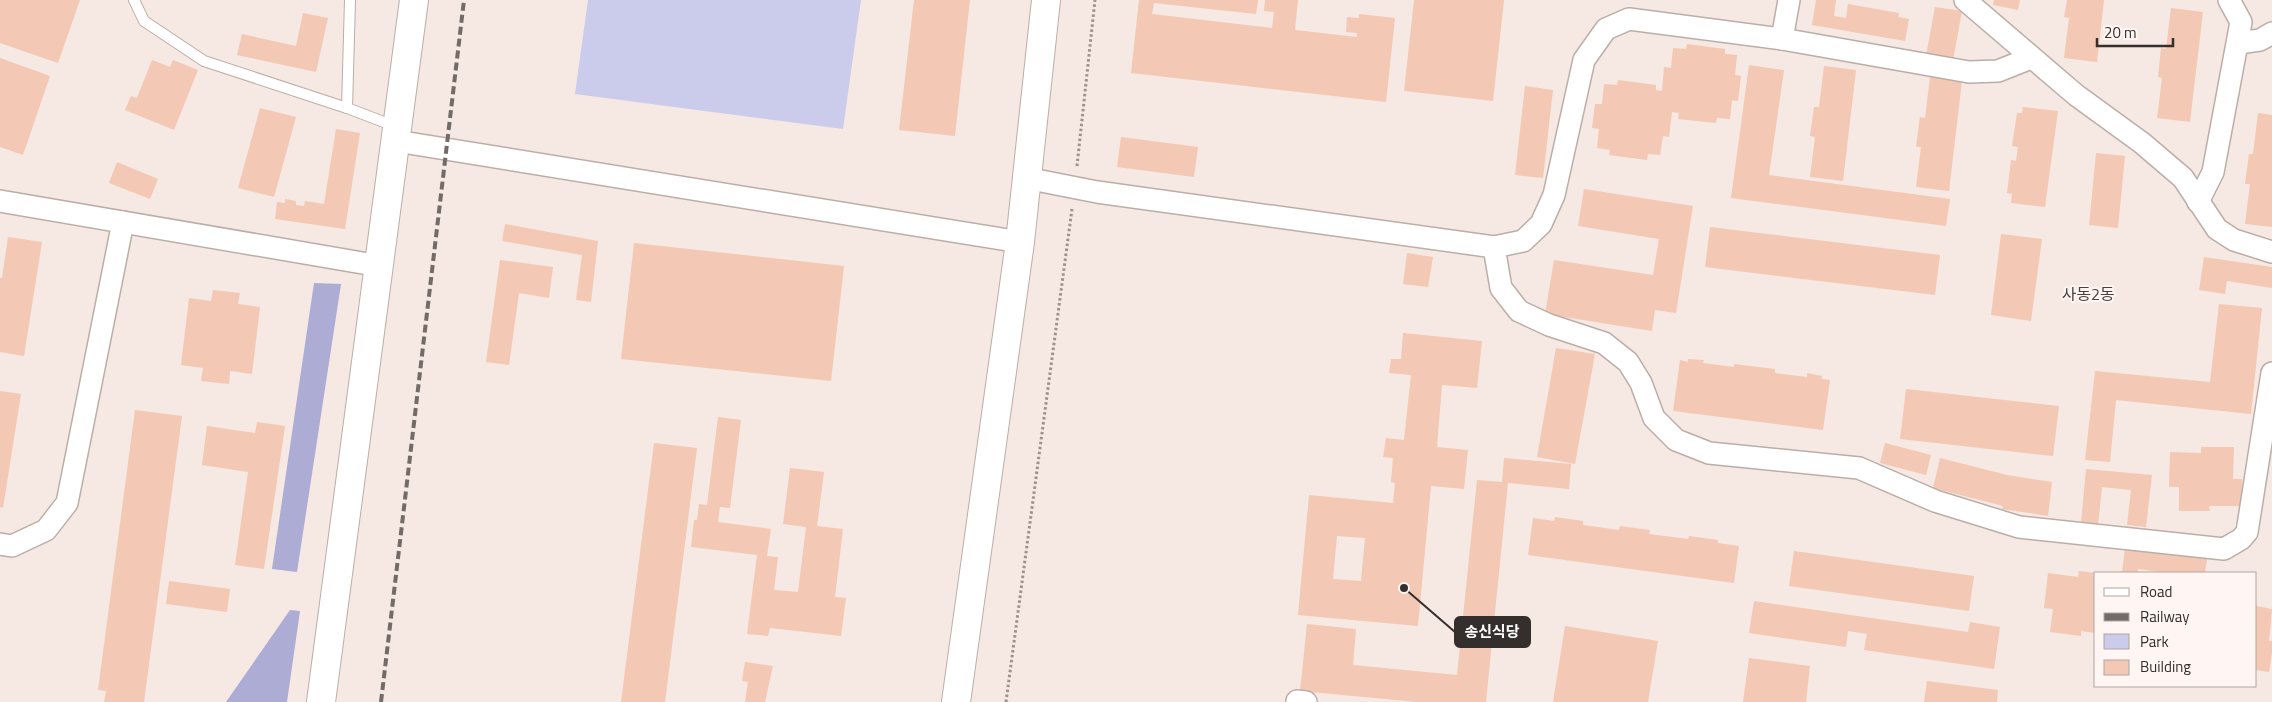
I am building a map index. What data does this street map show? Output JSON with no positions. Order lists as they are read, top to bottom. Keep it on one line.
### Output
{"districts":["사동2동"],"places":["송신식당"],"legend":["Road","Railway","Park","Building"],"scale_bar":"20 m"}
